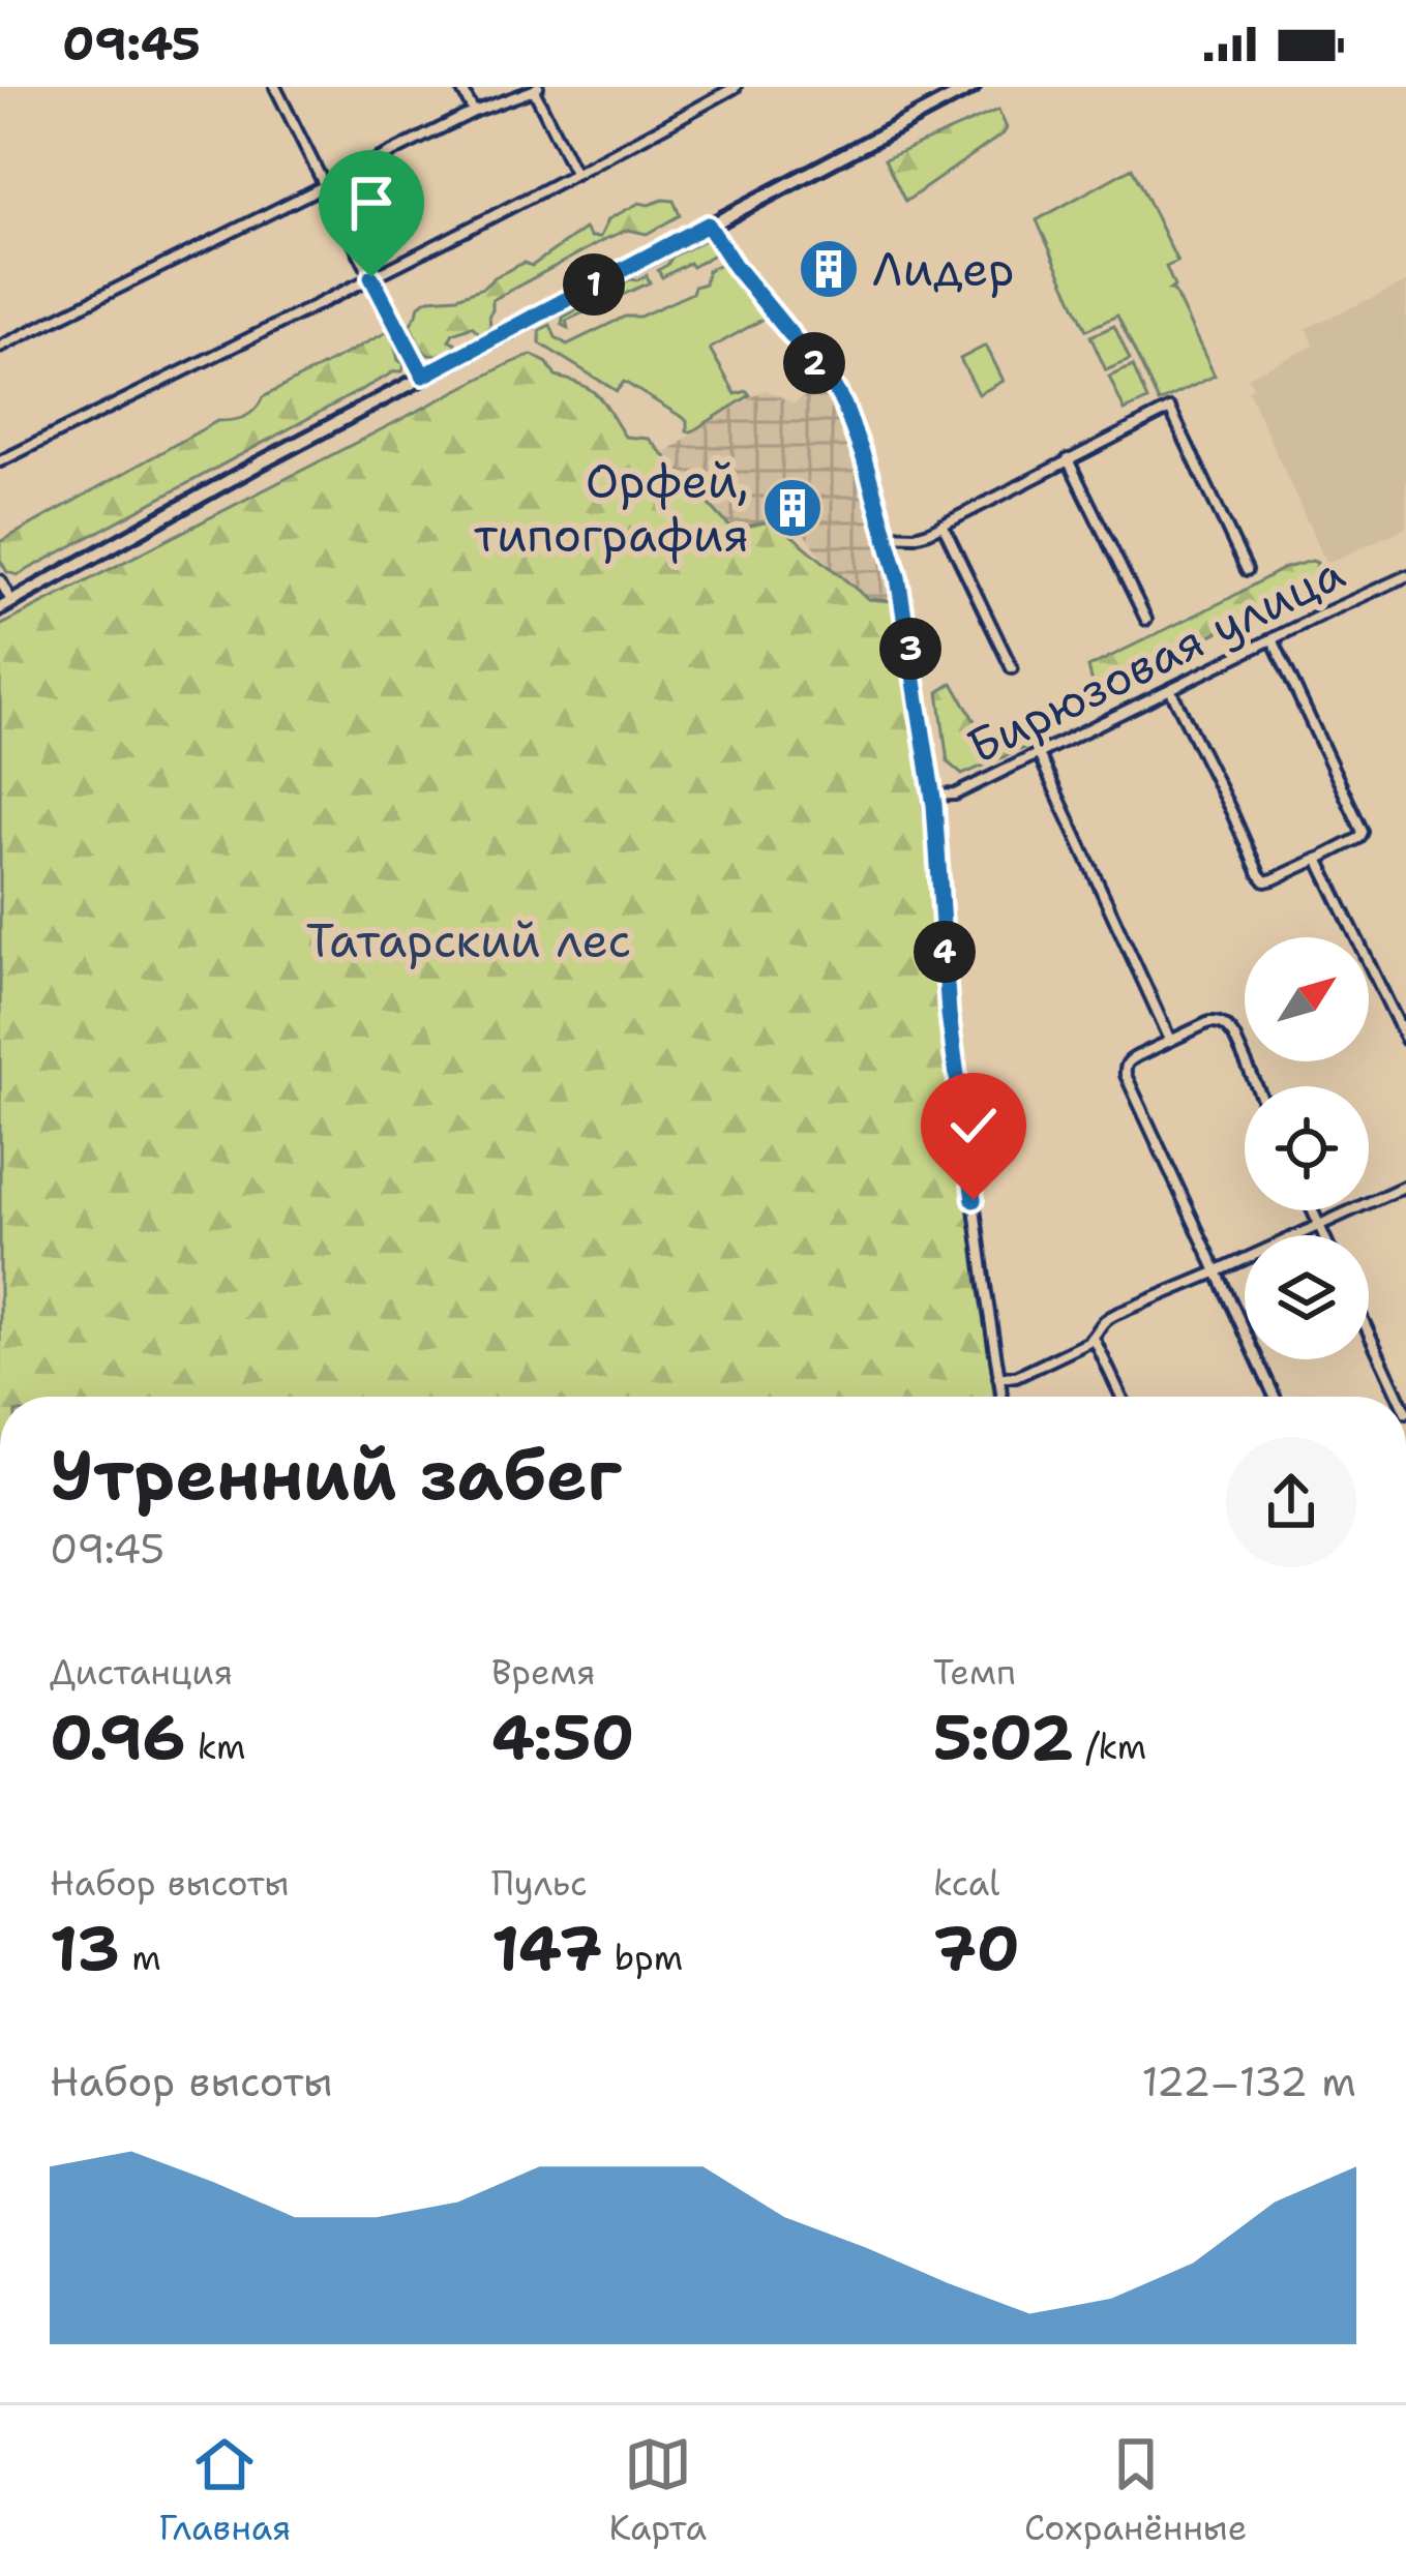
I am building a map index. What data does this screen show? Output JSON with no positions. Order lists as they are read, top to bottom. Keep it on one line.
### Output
{"streets":{"street":["Бирюзовая улица"]},"parks":["Татарский лес"],"places":{"building":["Лидер","Орфей, типография"]},"north":"top right","page":{"status":"09:45","pins":["1","2","3","4"],"heading":["Утренний забег","09:45"],"stats":[["Дистанция","0.96 km"],["Время","4:50"],["Темп","5:02 /km"],["Набор высоты","13 m"],["Пульс","147 bpm"],["kcal","70"]],"chart":["Набор высоты","122–132 m"],"tabs":["Главная","Карта","Сохранённые"]}}
